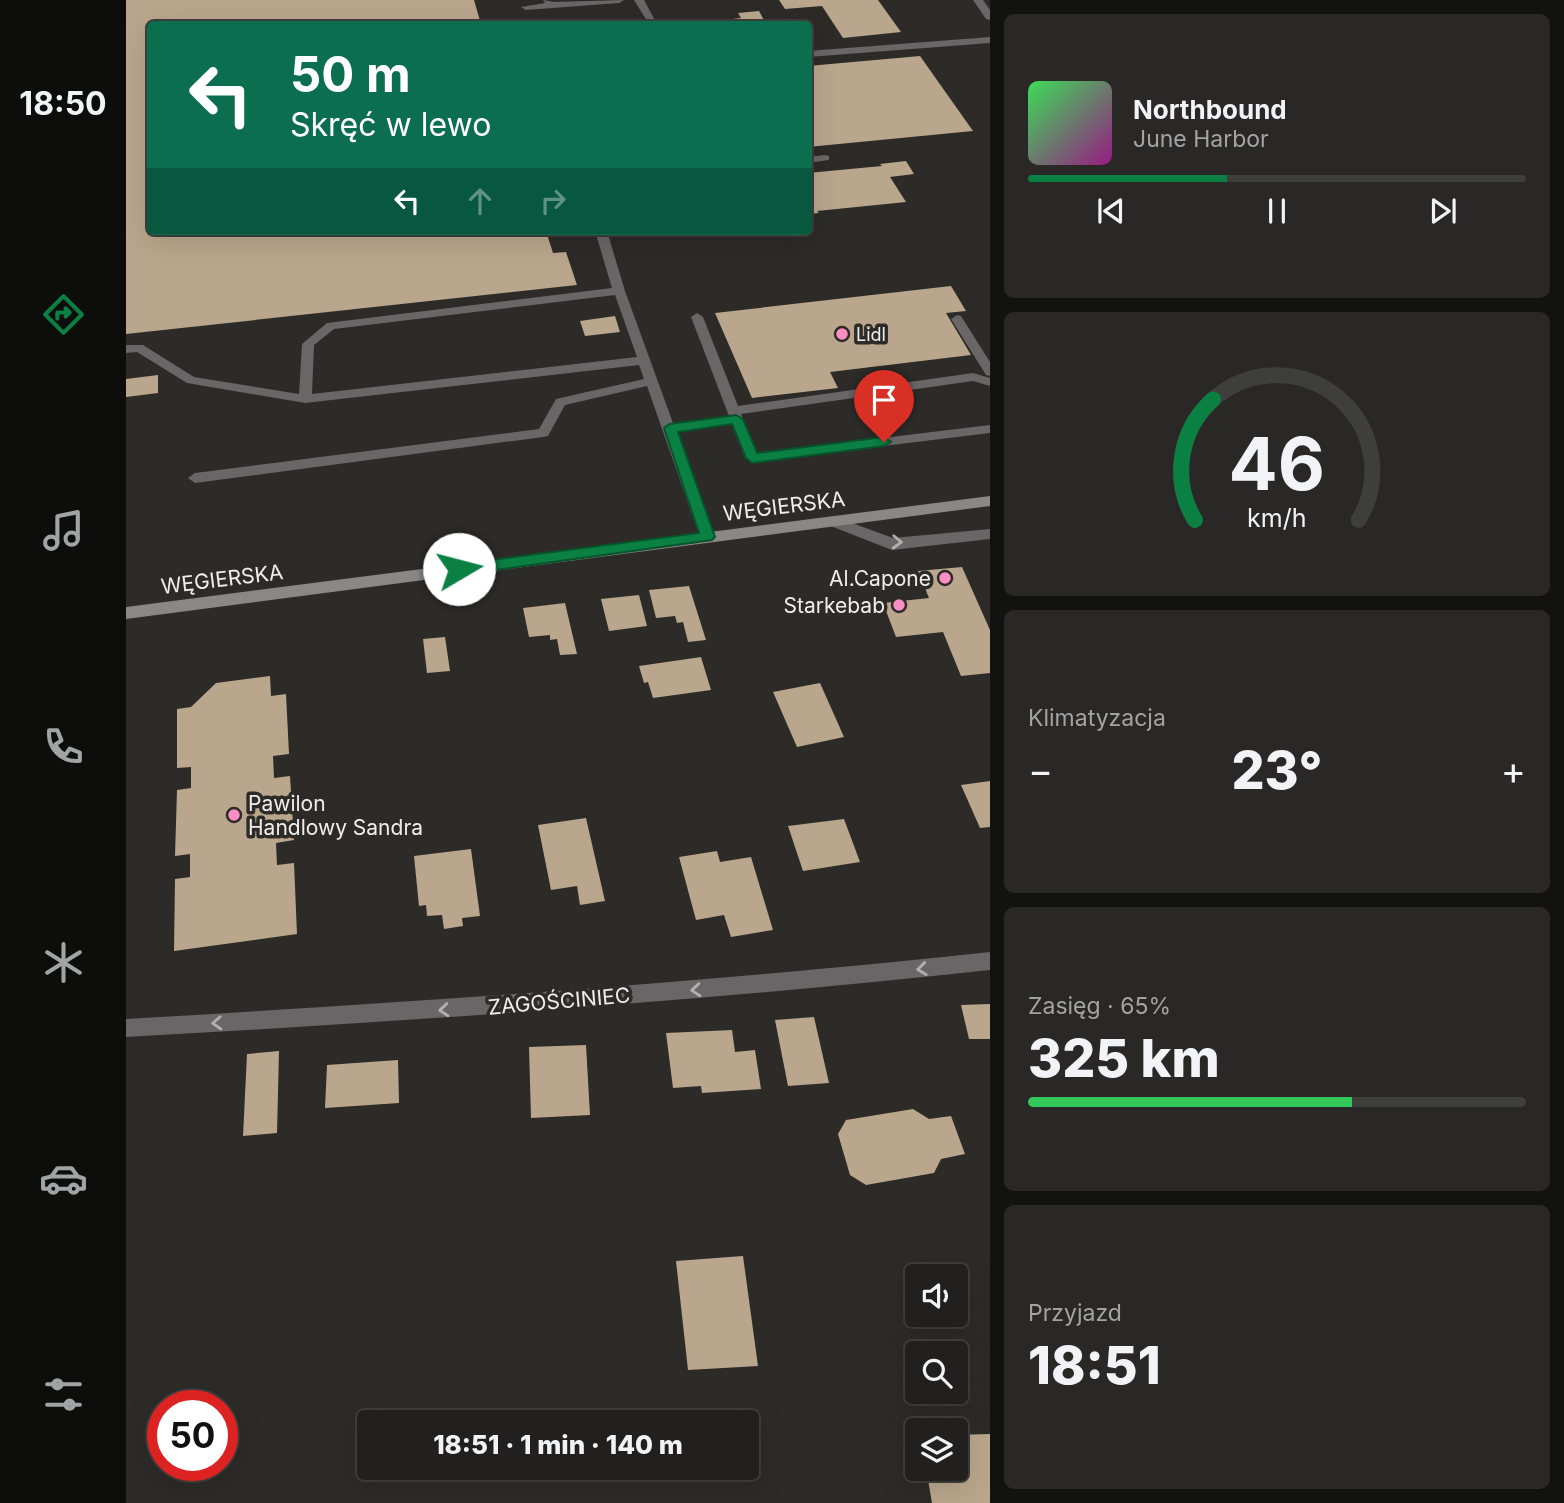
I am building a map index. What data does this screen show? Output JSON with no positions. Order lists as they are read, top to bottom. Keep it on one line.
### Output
{"streets":{"main road":["WĘGIERSKA"],"street":["ZAGOŚCINIEC"]},"one_way":["ZAGOŚCINIEC"],"places":["Lidl","Al.Capone","Starkebab","Pawilon Handlowy Sandra"],"page":{"tabs":"18:50","turn":["50 m","Skręć w lewo"],"song":["Northbound","June Harbor"],"tile":["Klimatyzacja",["Zasięg · 65%","325 km"],["Przyjazd","18:51"]],"heat":["−","23°","+"],"limit":"50","trip":"18:51 · 1 min · 140 m","gauge":["46","km/h"]}}
